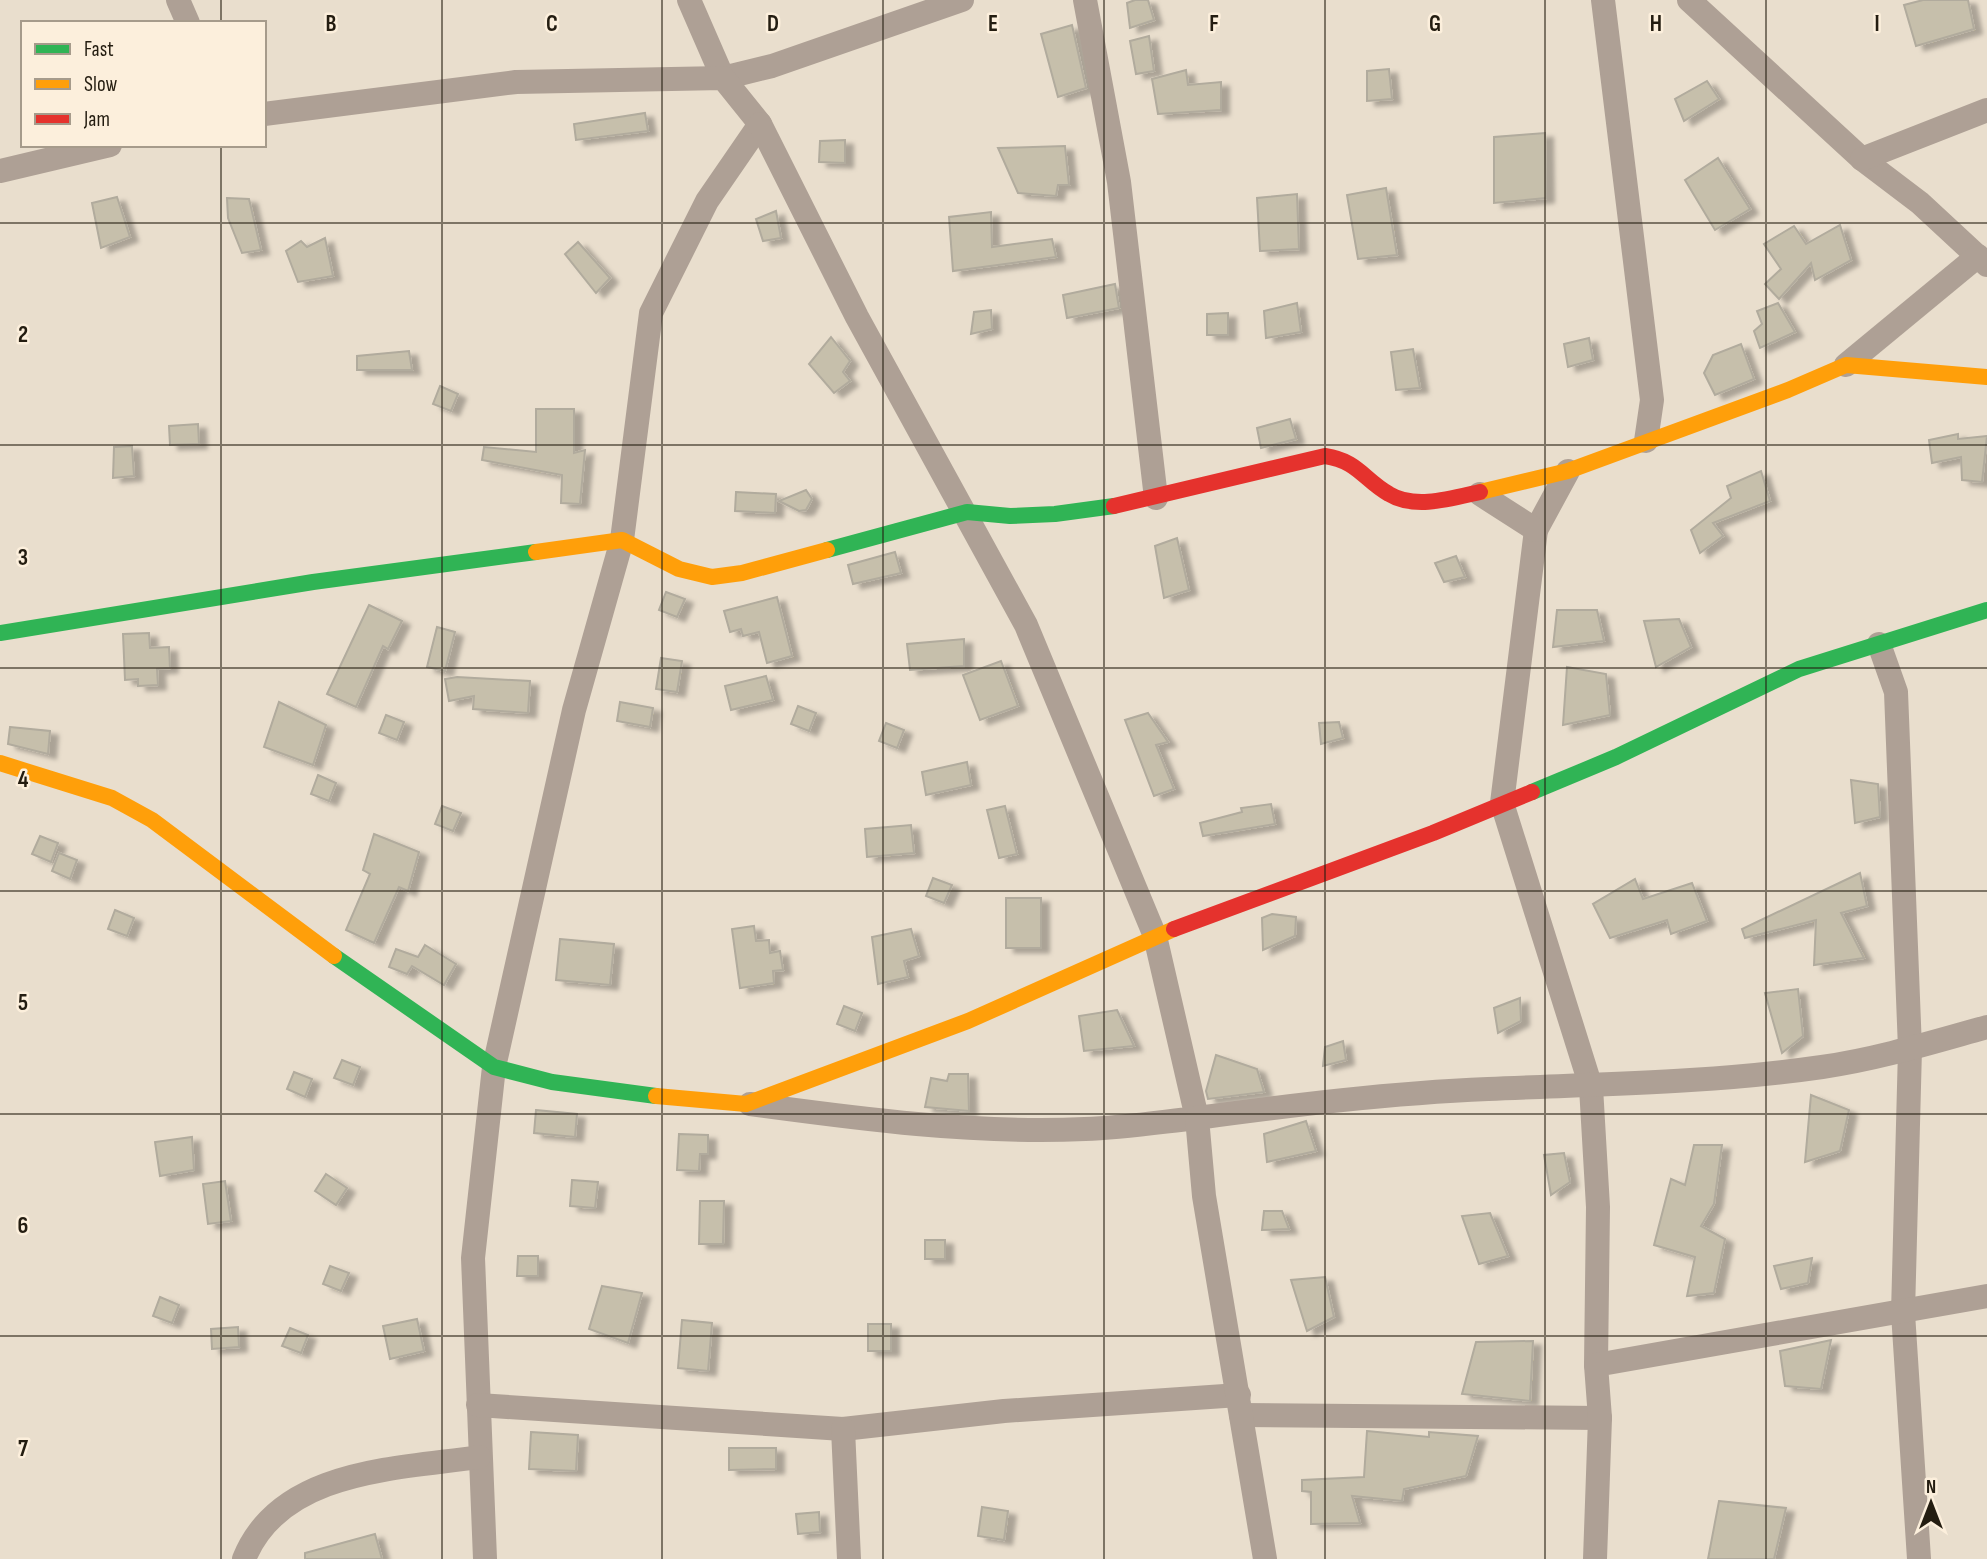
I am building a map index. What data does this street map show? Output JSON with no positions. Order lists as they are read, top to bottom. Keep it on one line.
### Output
{"legend":["Fast","Slow","Jam"],"north":"top","grid":{"columns":["B","C","D","E","F","G","H","I"],"rows":["2","3","4","5","6","7"]}}
